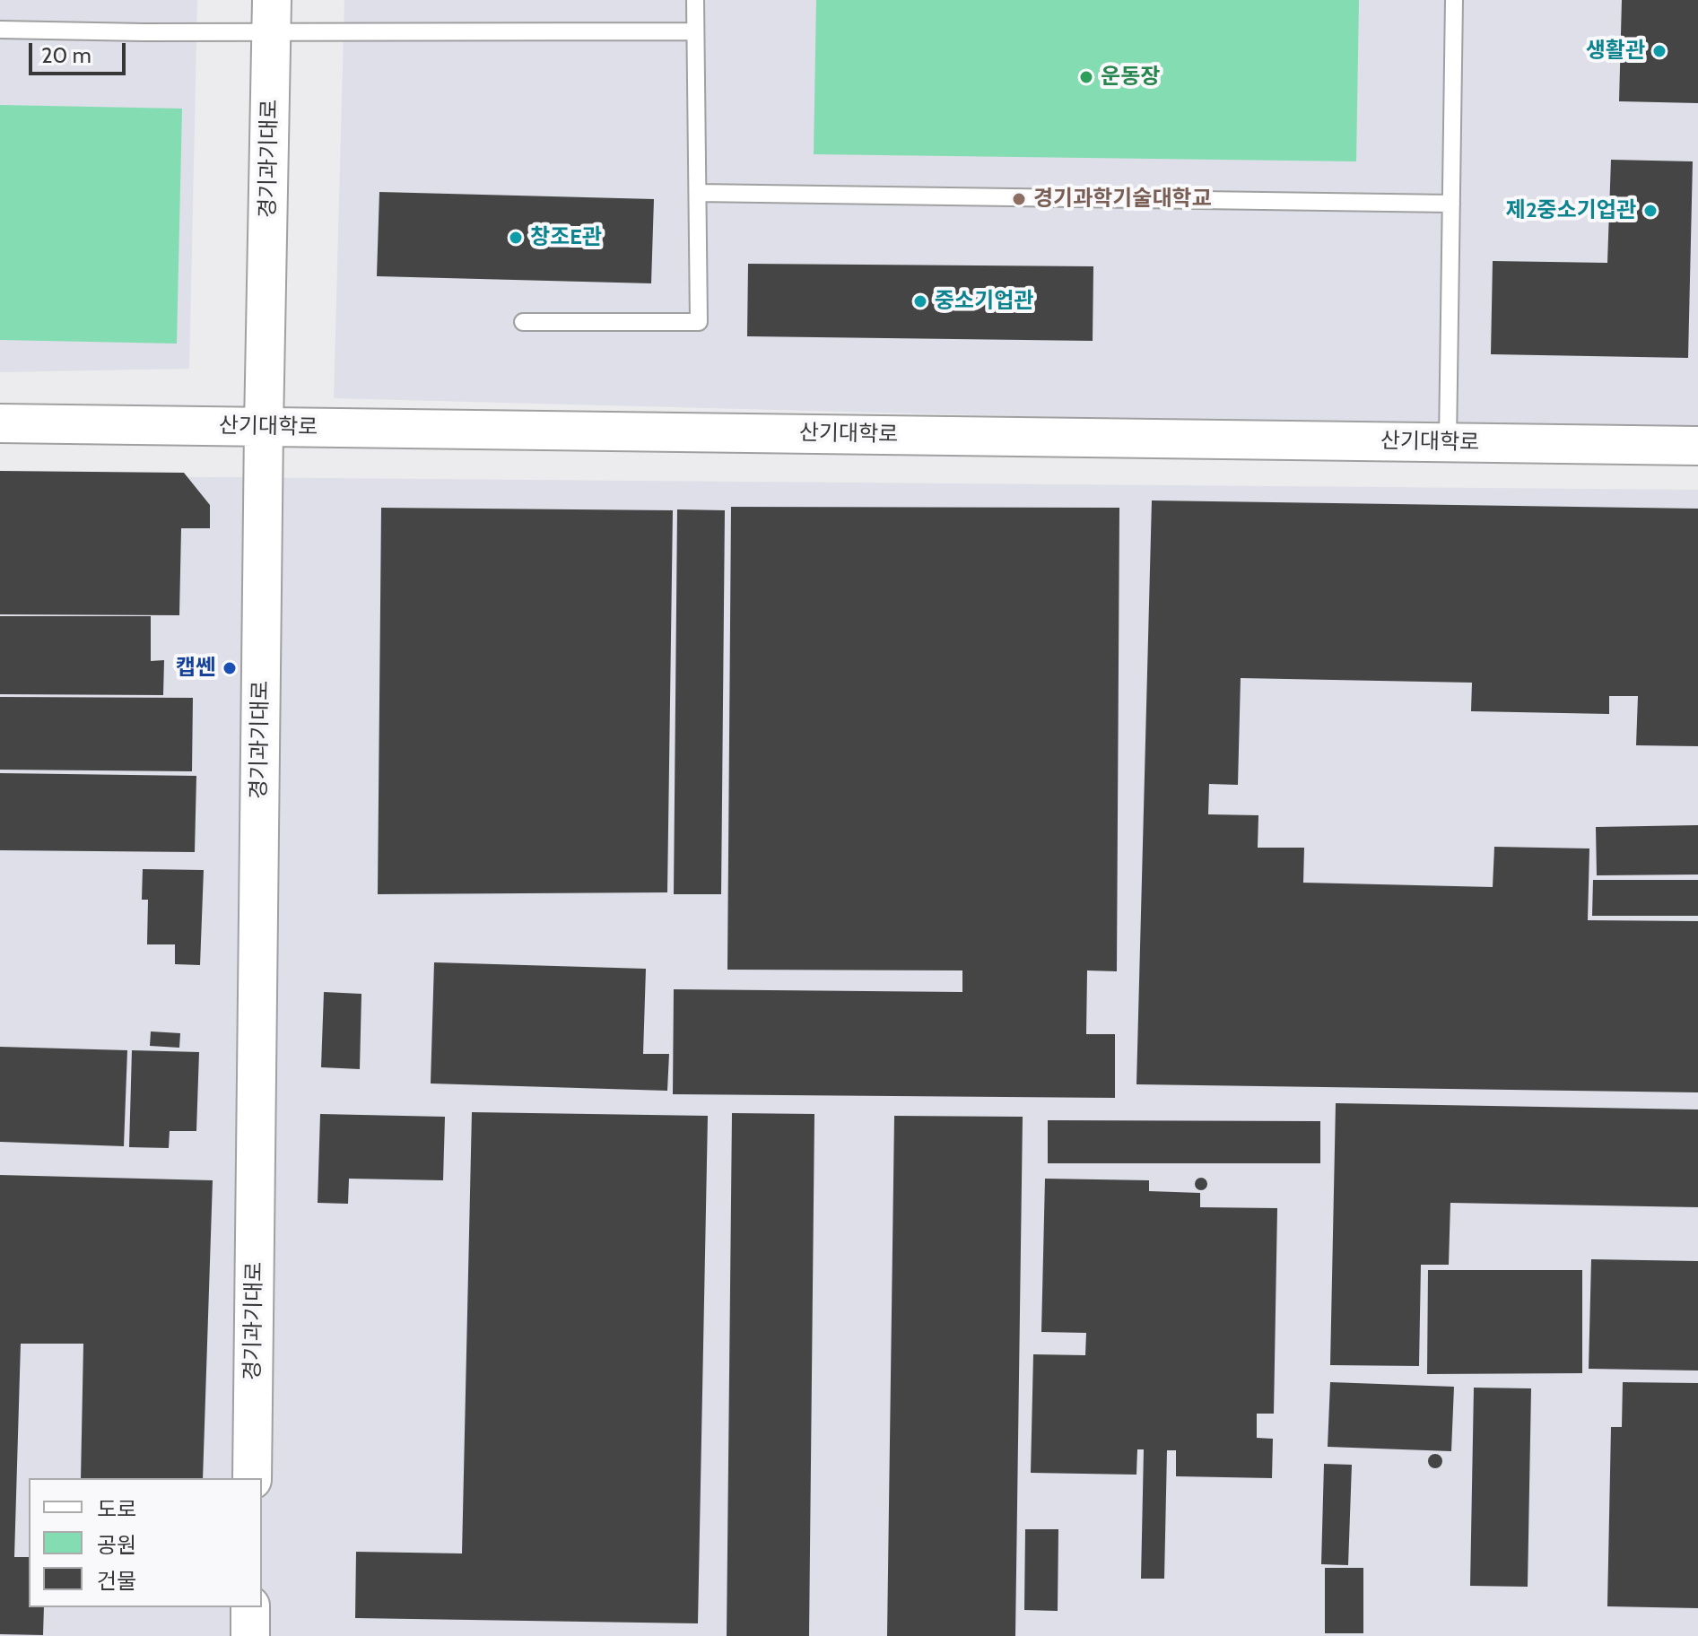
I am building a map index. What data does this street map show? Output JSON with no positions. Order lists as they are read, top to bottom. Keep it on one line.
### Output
{"streets":{"street":["경기과기대로","산기대학로"]},"crossings":[["경기과기대로","산기대학로"]],"places":["생활관","운동장","경기과학기술대학교","제2중소기업관","창조E관","중소기업관","캡쎈"],"legend":["도로","공원","건물"],"scale_bar":"20 m"}
